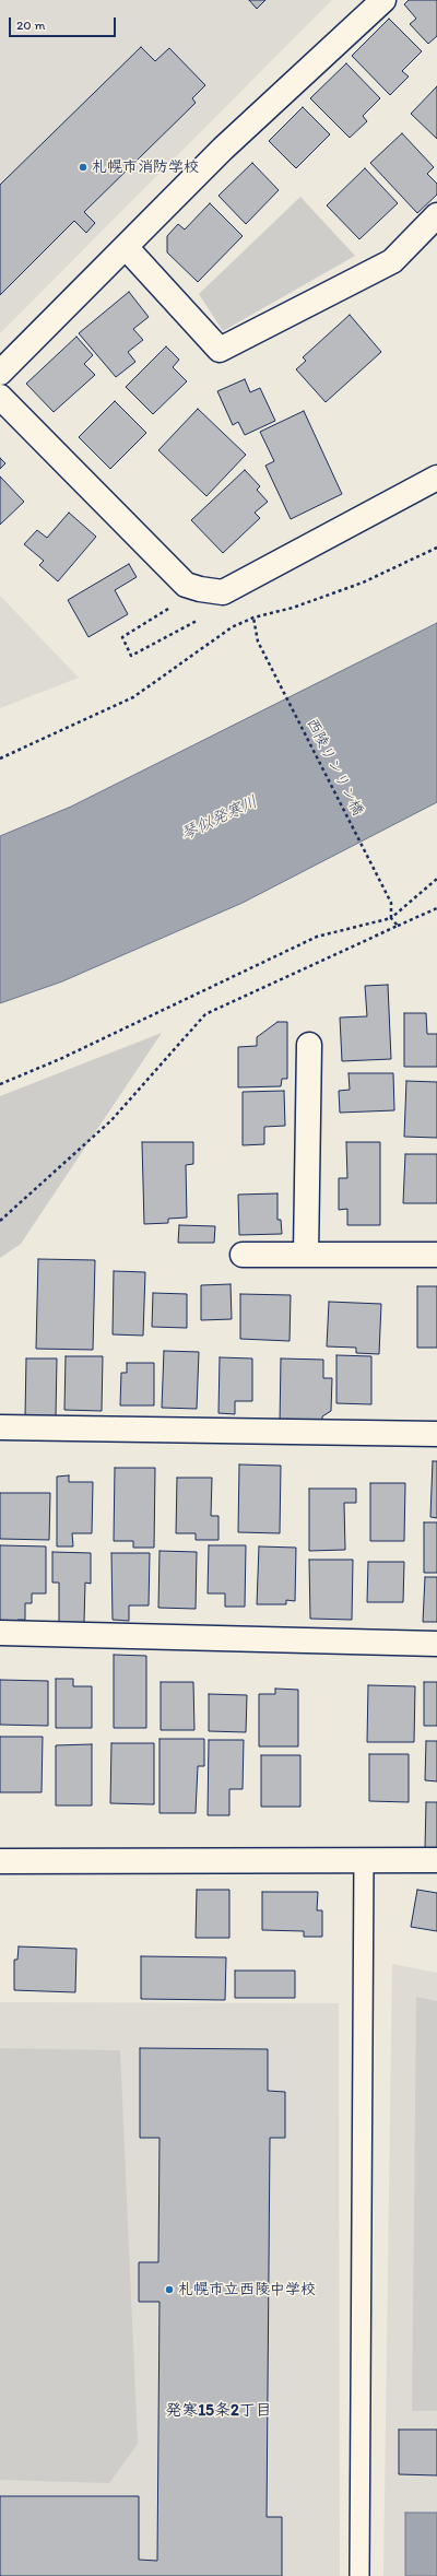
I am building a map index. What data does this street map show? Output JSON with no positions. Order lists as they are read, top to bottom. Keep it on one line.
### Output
{"streets":{"path":["西陵リンリン橋"]},"districts":["発寒15条2丁目"],"water":["琴似発寒川"],"places":["札幌市消防学校","札幌市立西陵中学校"],"scale_bar":"20 m"}
